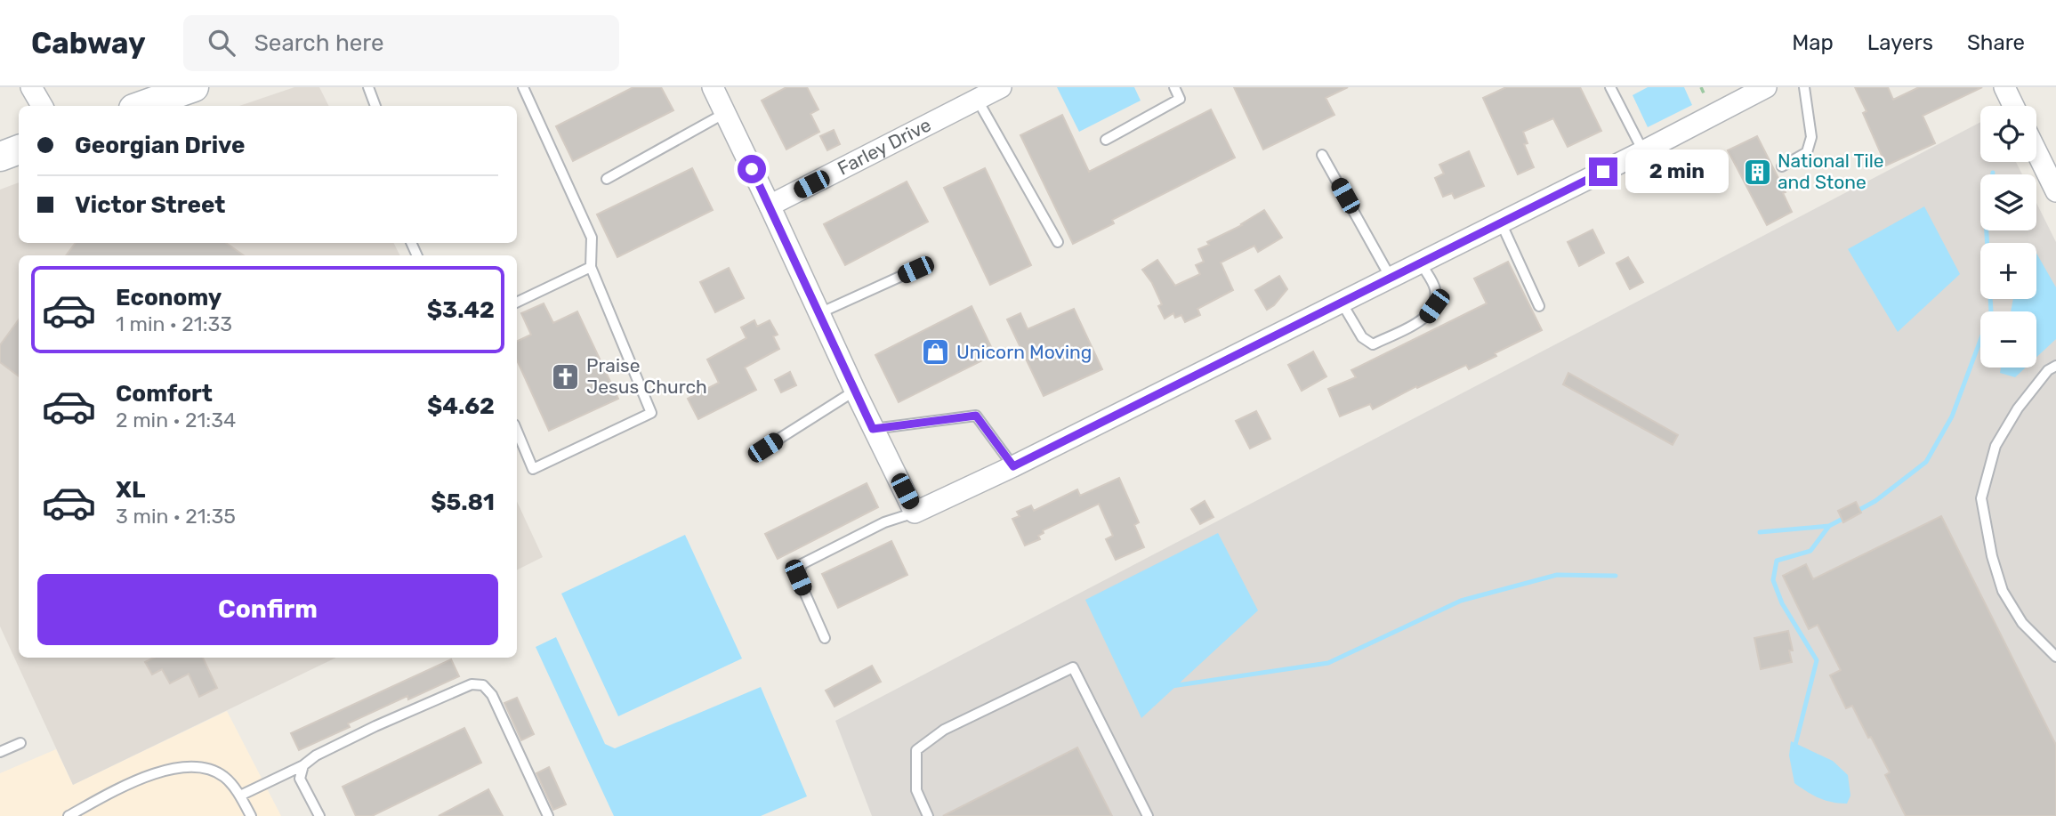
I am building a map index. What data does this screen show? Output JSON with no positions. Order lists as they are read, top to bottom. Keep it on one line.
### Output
{"streets":{"street":["Farley Drive"]},"places":{"building":["National Tile and Stone"],"shop":["Unicorn Moving"],"church":["Praise Jesus Church"]},"page":{"header":"Cabway","search":"Search here","nav":["Map","Layers","Share"],"map_buttons":["+","−"],"banner":["Georgian Drive","Victor Street"],"bubble":"2 min","list":[{"name":"Economy","note":"1 min · 21:33","value":"$3.42"},{"name":"Comfort","note":"2 min · 21:34","value":"$4.62"},{"name":"XL","note":"3 min · 21:35","value":"$5.81"}],"buttons":"Confirm"}}
